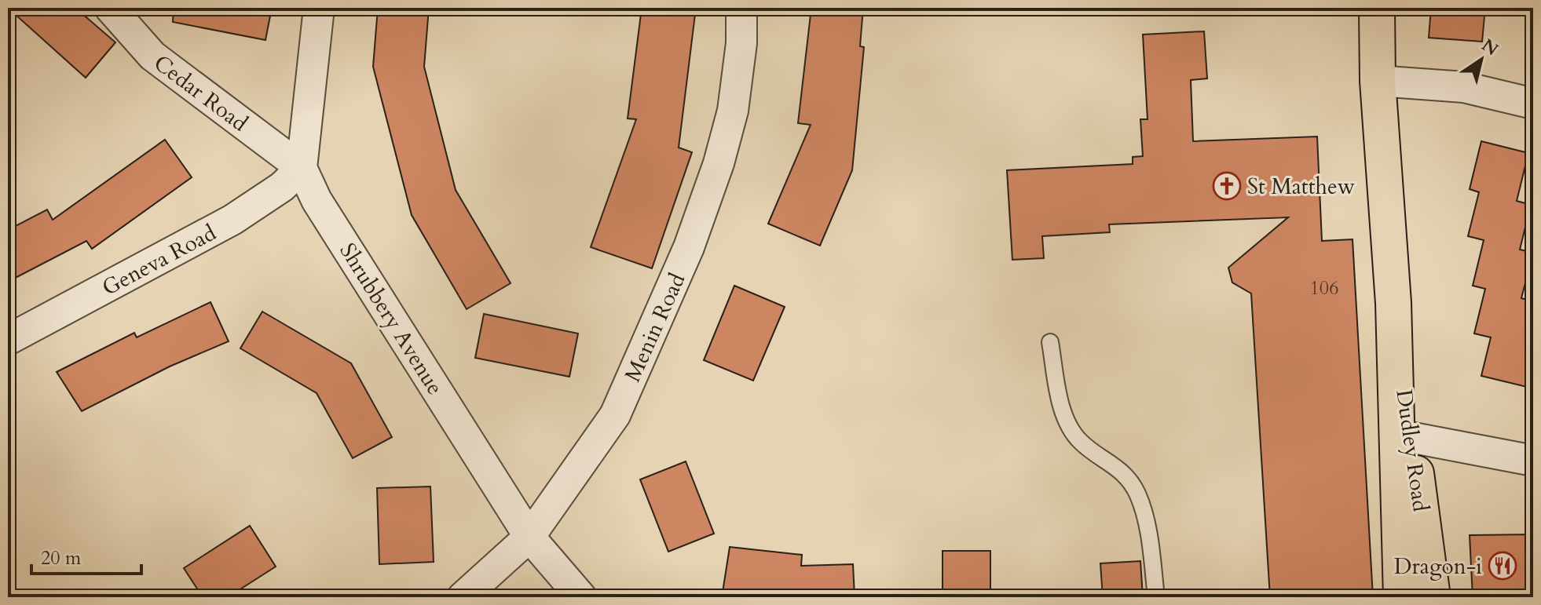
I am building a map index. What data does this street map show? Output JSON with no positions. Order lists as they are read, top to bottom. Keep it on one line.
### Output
{"streets":{"main road":["Dudley Road"],"street":["Cedar Road","Geneva Road","Shrubbery Avenue","Menin Road"]},"crossings":[["Cedar Road","Geneva Road"],["Cedar Road","Shrubbery Avenue"],["Geneva Road","Shrubbery Avenue"],["Shrubbery Avenue","Menin Road"]],"places":{"church":["St Matthew"],"restaurant":["Dragon-i"]},"house_numbers":["106"],"scale_bar":"20 m","north":"top right"}
